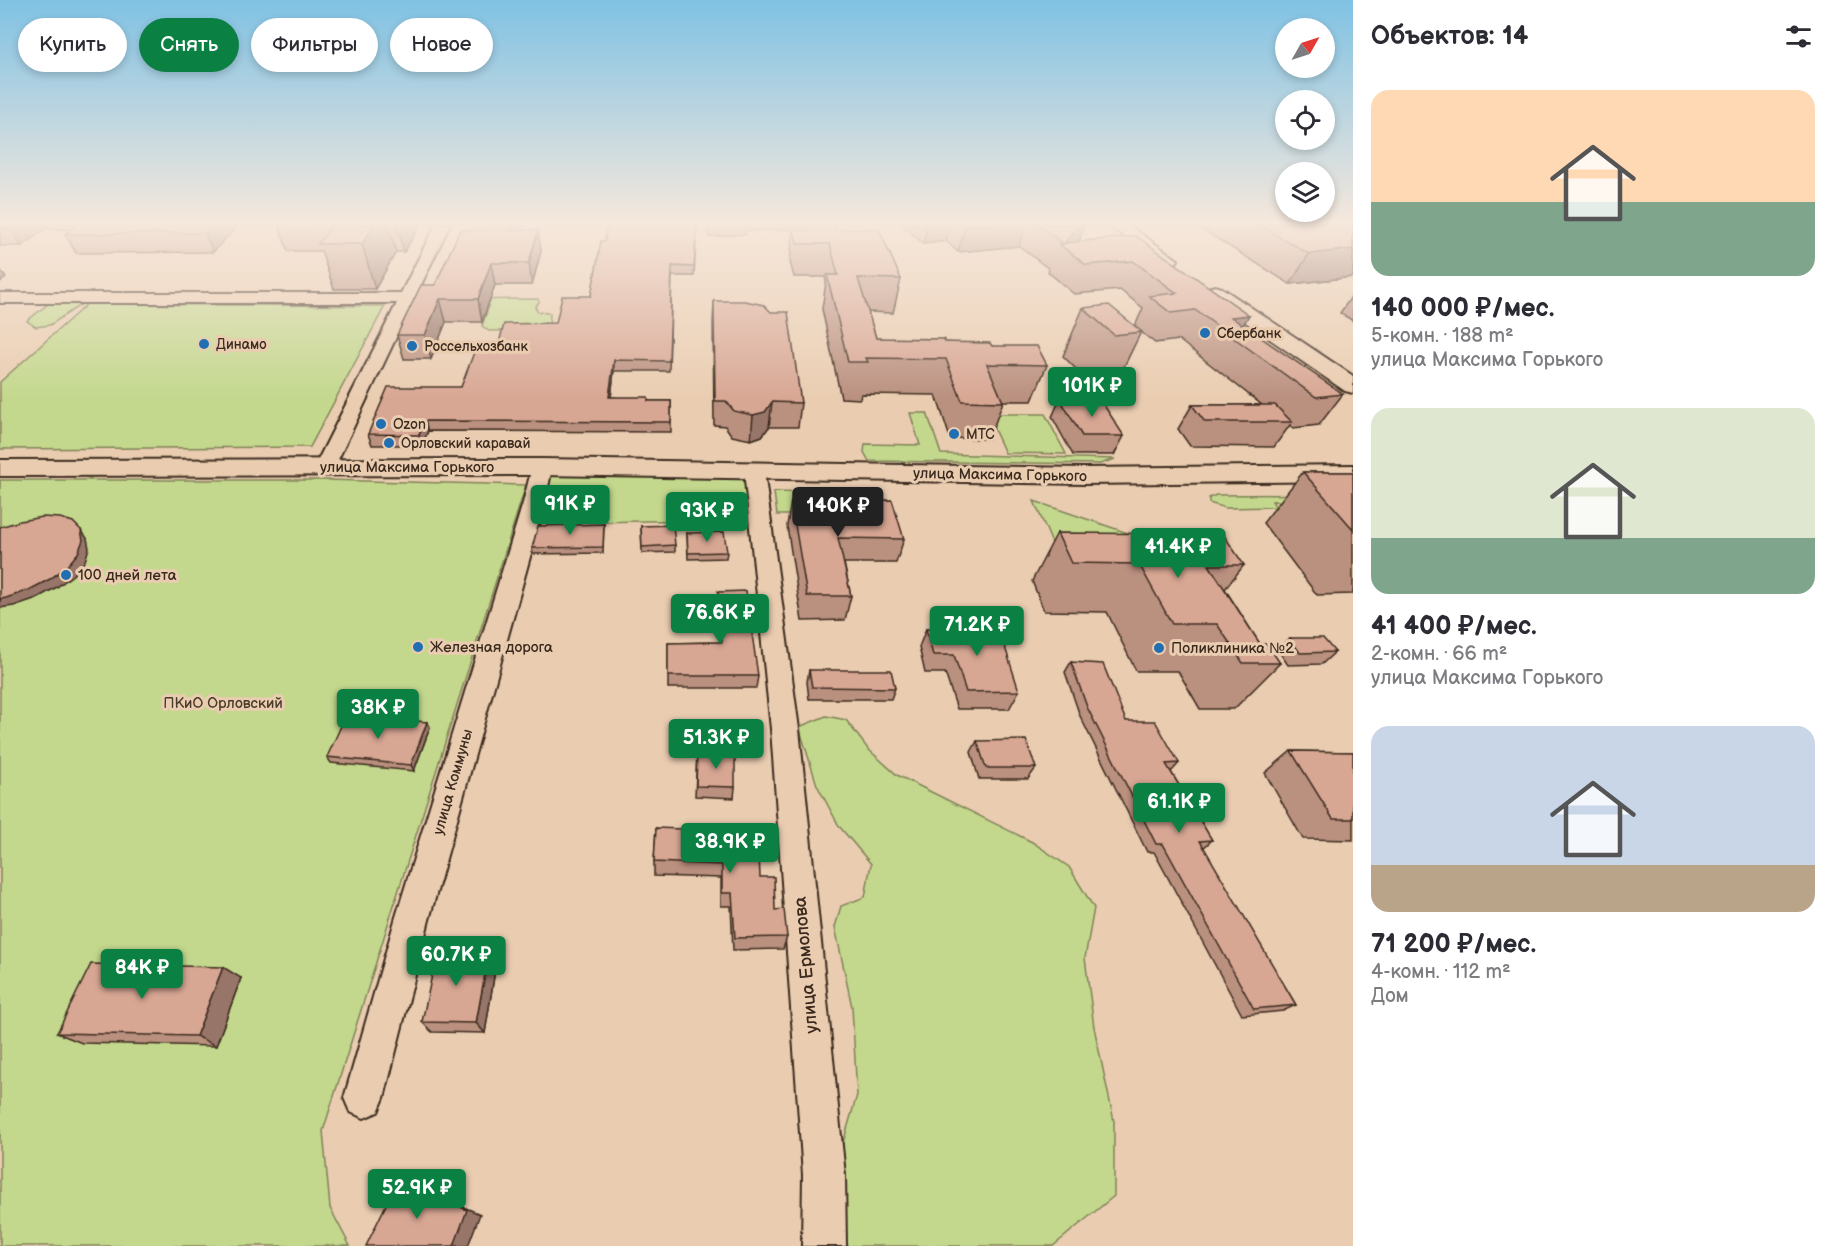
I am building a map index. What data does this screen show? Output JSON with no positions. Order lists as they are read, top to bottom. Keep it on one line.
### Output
{"streets":{"main road":["улица Максима Горького"],"street":["улица Коммуны","улица Ермолова"]},"crossings":[["улица Максима Горького","улица Коммуны"],["улица Максима Горького","улица Ермолова"]],"parks":["ПКиО Орловский"],"places":["Сбербанк","Динамо","Россельхозбанк","Ozon","МТС","Орловский каравай","100 дней лета","Железная дорога","Поликлиника №2"],"north":"top right","page":{"heading":"Объектов: 14","chip":["Купить","Снять","Фильтры","Новое"],"list":[{"name":"140 000 ₽/мес.","note":"5-комн. · 188 m² · улица Максима Горького"},{"name":"41 400 ₽/мес.","note":"2-комн. · 66 m² · улица Максима Горького"},{"name":"71 200 ₽/мес.","note":"4-комн. · 112 m² · Дом"}],"price":["101K ₽","91K ₽","140K ₽","93K ₽","41.4K ₽","76.6K ₽","71.2K ₽","38K ₽","51.3K ₽","61.1K ₽","38.9K ₽","60.7K ₽","84K ₽","52.9K ₽"]}}
